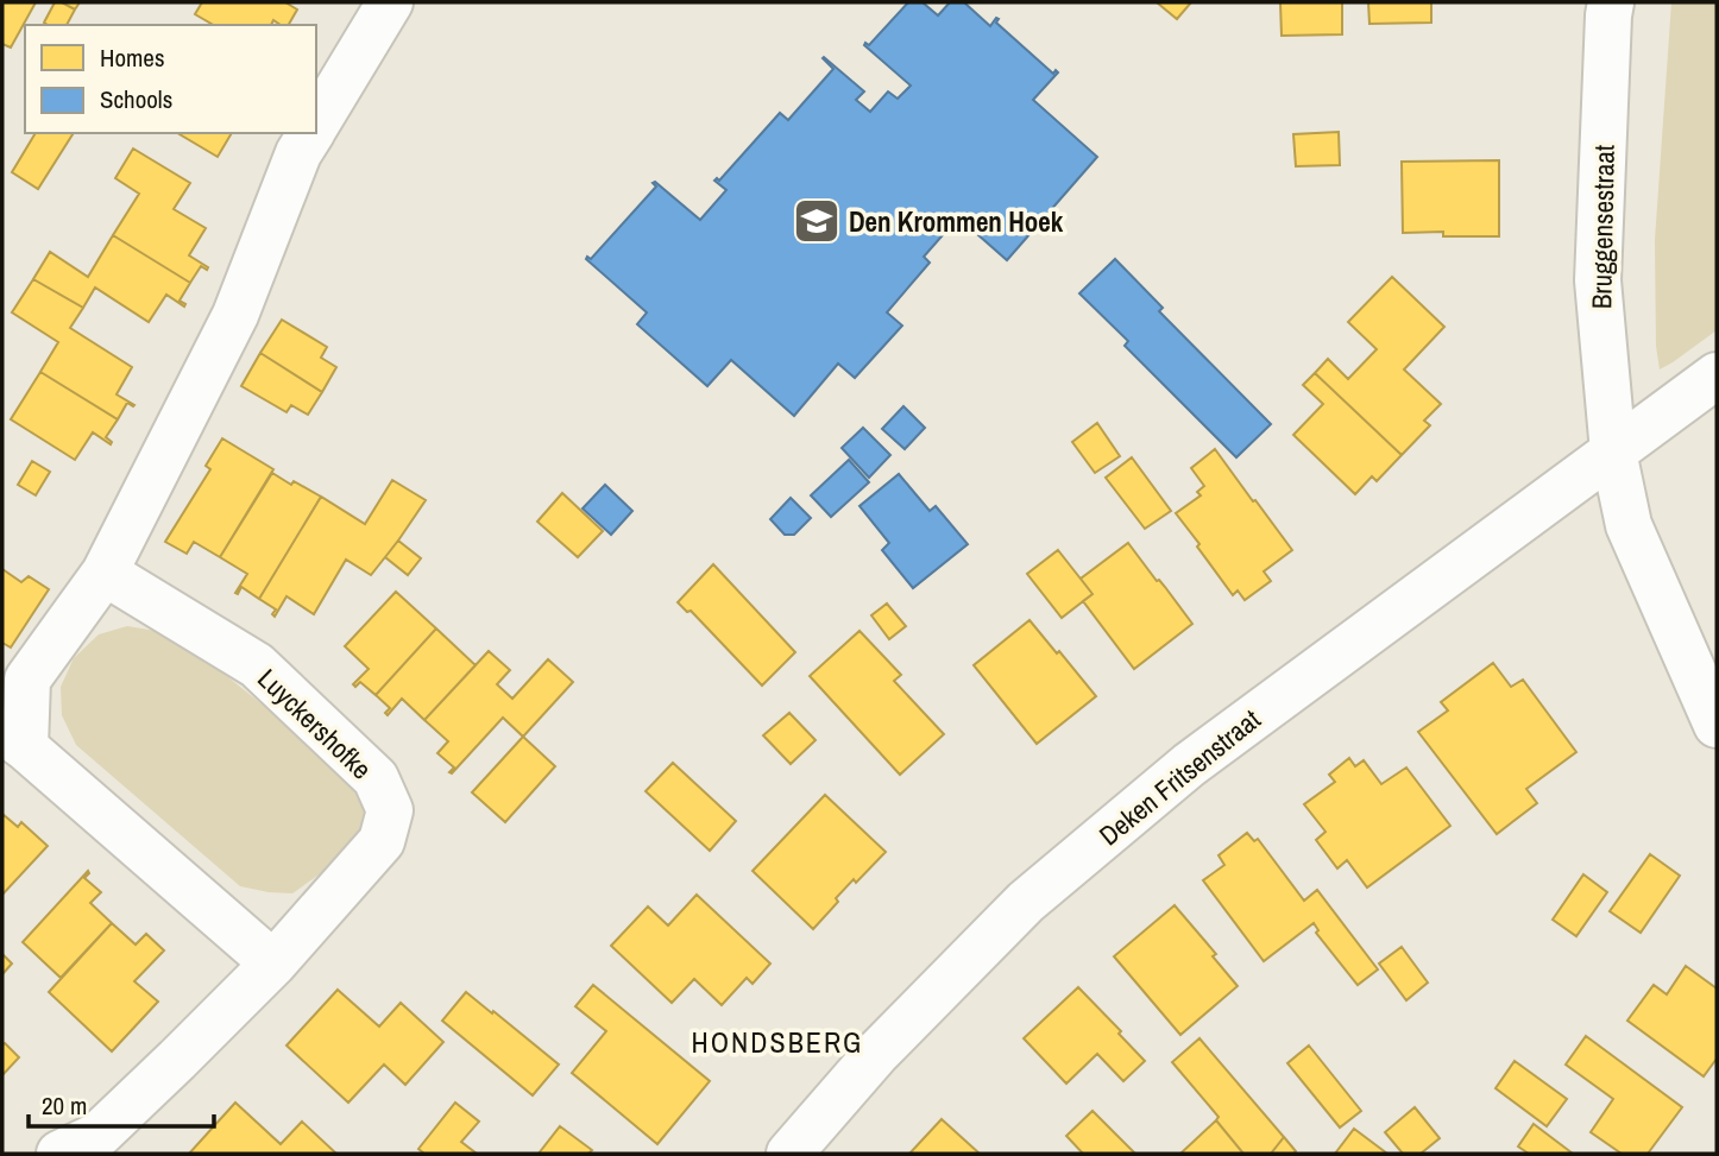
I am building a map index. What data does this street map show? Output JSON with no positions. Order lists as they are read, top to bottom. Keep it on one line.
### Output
{"streets":{"street":["Bruggensestraat","Luyckershofke","Deken Fritsenstraat"]},"crossings":[["Bruggensestraat","Deken Fritsenstraat"]],"districts":["HONDSBERG"],"places":{"school or university":["Den Krommen Hoek"]},"legend":["Homes","Schools"],"scale_bar":"20 m"}
